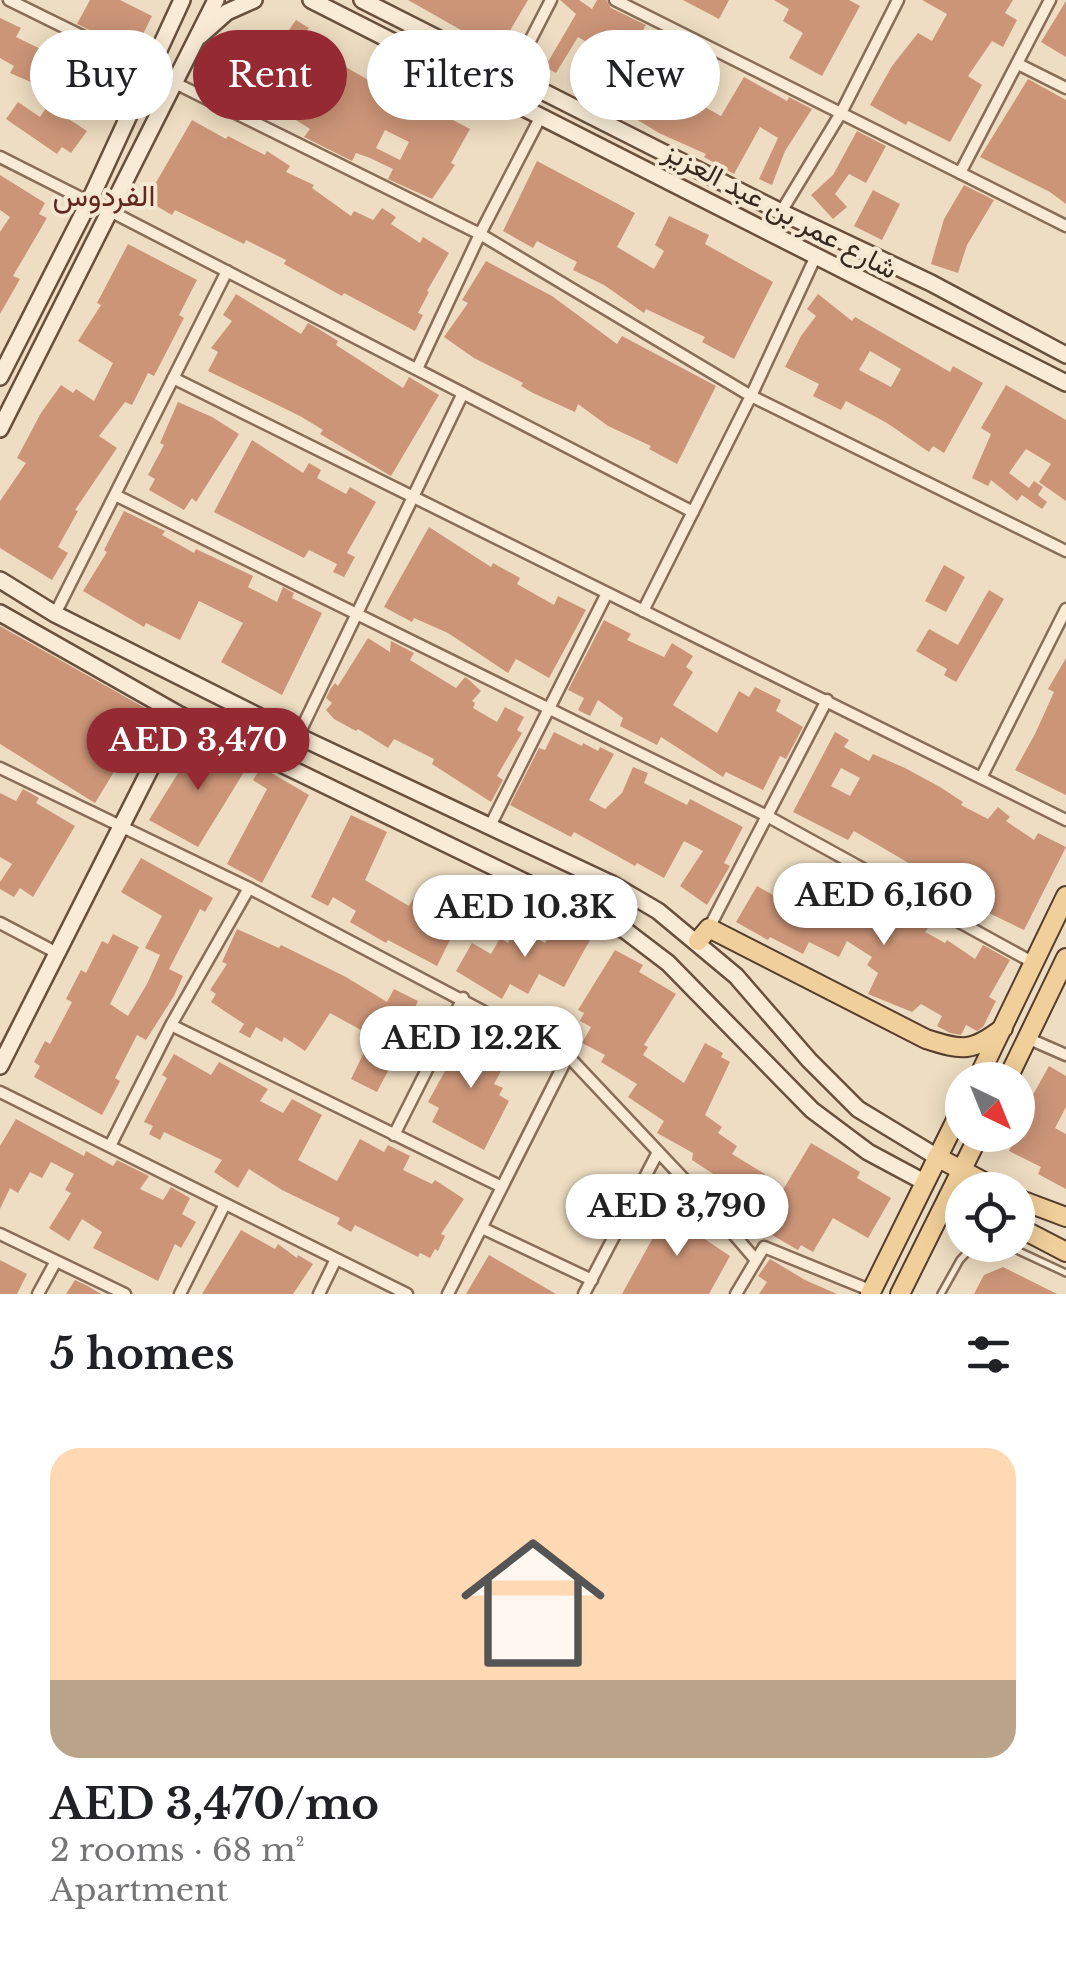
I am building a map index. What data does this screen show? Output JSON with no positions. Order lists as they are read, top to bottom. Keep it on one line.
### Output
{"streets":{"street":["شارع عمر بن عبد العزيز"]},"districts":["الفردوس"],"north":"bottom right","page":{"chip":["Buy","Rent","Filters","New"],"price":["AED 3,470","AED 6,160","AED 10.3K","AED 12.2K","AED 3,790"],"heading":"5 homes","list":[{"name":"AED 3,470/mo","note":"2 rooms · 68 m² · Apartment"}]}}
